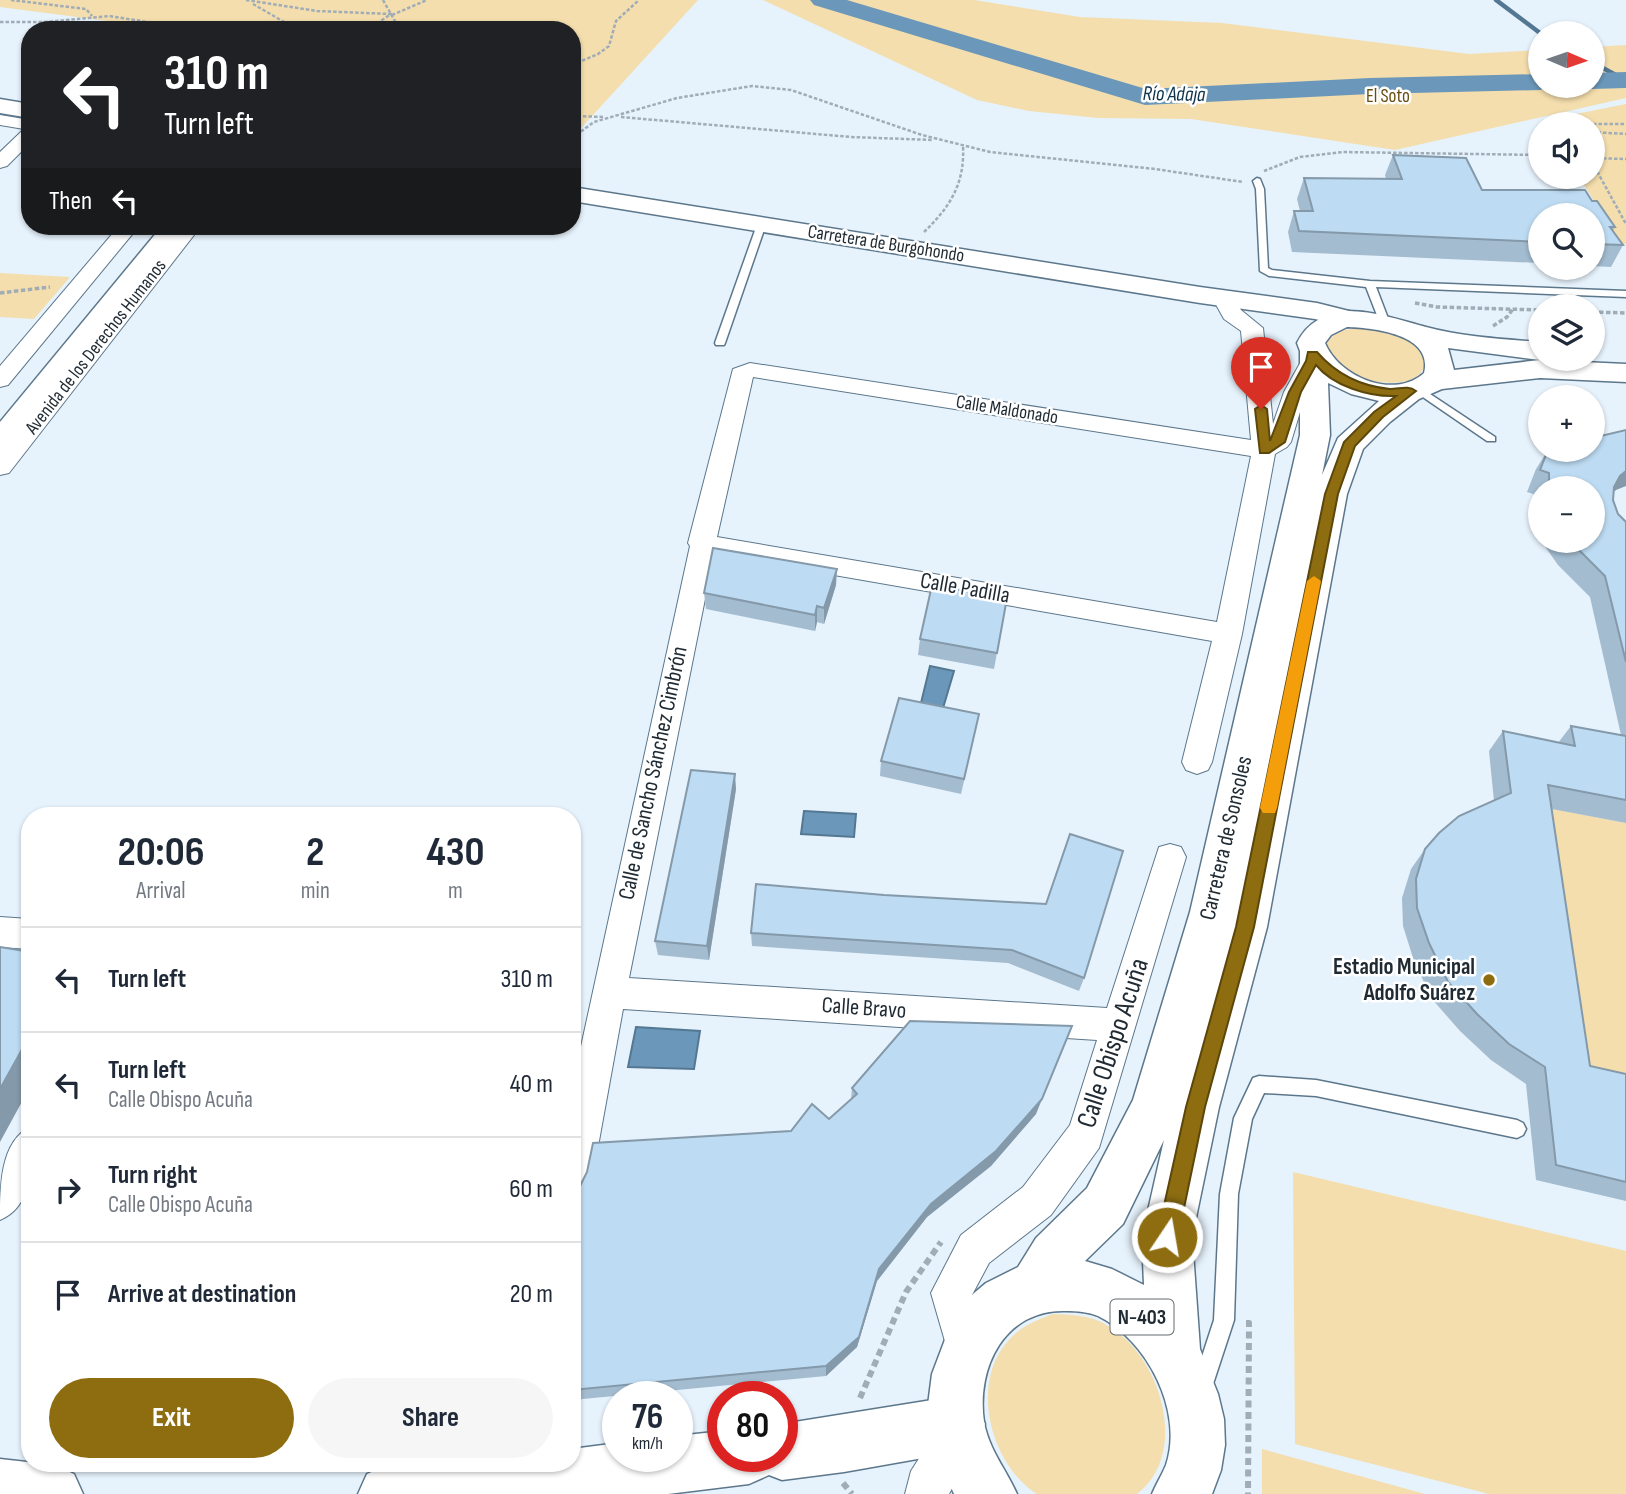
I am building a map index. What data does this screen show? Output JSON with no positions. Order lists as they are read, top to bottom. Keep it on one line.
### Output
{"streets":{"main road":["Carretera de Burgohondo","Avenida de los Derechos Humanos","Carretera de Sonsoles","N-403"],"street":["Calle Maldonado","Calle Padilla","Calle de Sancho Sánchez Cimbrón","Calle Bravo","Calle Obispo Acuña"]},"crossings":[["Carretera de Burgohondo","Carretera de Sonsoles"],["Calle Maldonado","Calle de Sancho Sánchez Cimbrón"],["Calle Padilla","Calle de Sancho Sánchez Cimbrón"],["Calle de Sancho Sánchez Cimbrón","Calle Bravo"],["Carretera de Sonsoles","N-403"],["Calle Bravo","Calle Obispo Acuña"],["Calle Obispo Acuña","N-403"]],"water":["Río Adaja"],"parks":["El Soto"],"places":["Estadio Municipal Adolfo Suárez"],"north":"right","page":{"map_buttons":["+","−"],"turn":["310 m","Turn left"],"then":"Then","eta":["20:06","Arrival","2","min","430","m"],"list":[{"name":"Turn left","value":"310 m"},{"name":"Turn left","note":"Calle Obispo Acuña","value":"40 m"},{"name":"Turn right","note":"Calle Obispo Acuña","value":"60 m"},{"name":"Arrive at destination","value":"20 m"}],"buttons":["Exit","Share"],"speed":"76 km/h","limit":"80"}}
